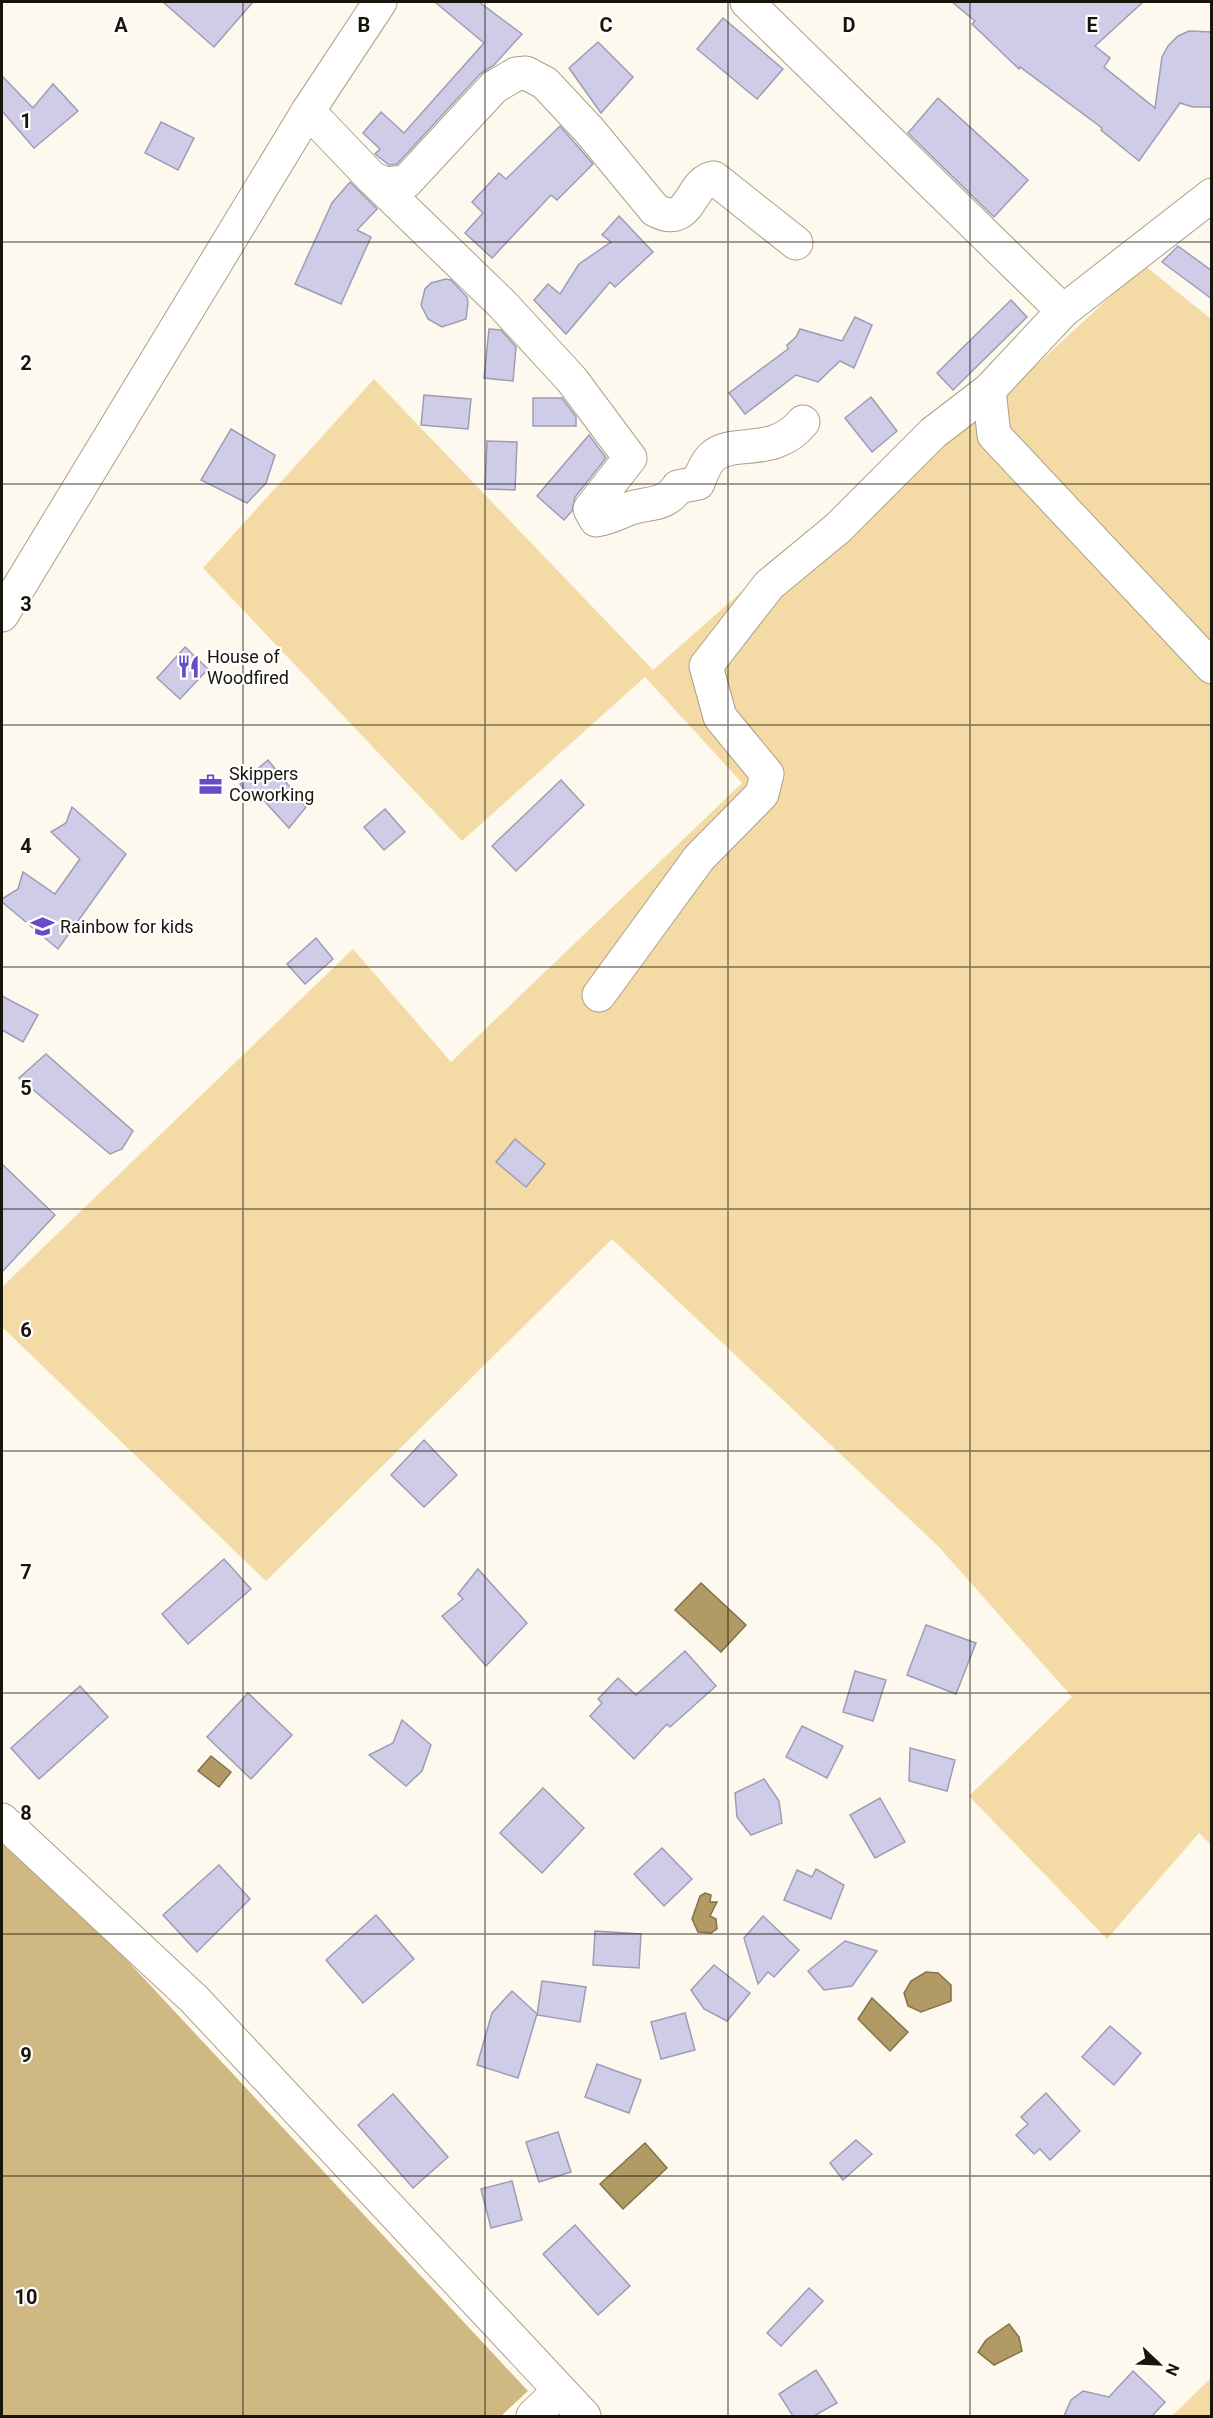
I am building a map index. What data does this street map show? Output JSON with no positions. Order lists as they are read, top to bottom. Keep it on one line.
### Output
{"places":{"restaurant":["House of Woodfired"],"office":["Skippers Coworking"],"school or university":["Rainbow for kids"]},"north":"bottom right","grid":{"columns":["A","B","C","D","E"],"rows":["1","2","3","4","5","6","7","8","9","10"]}}
